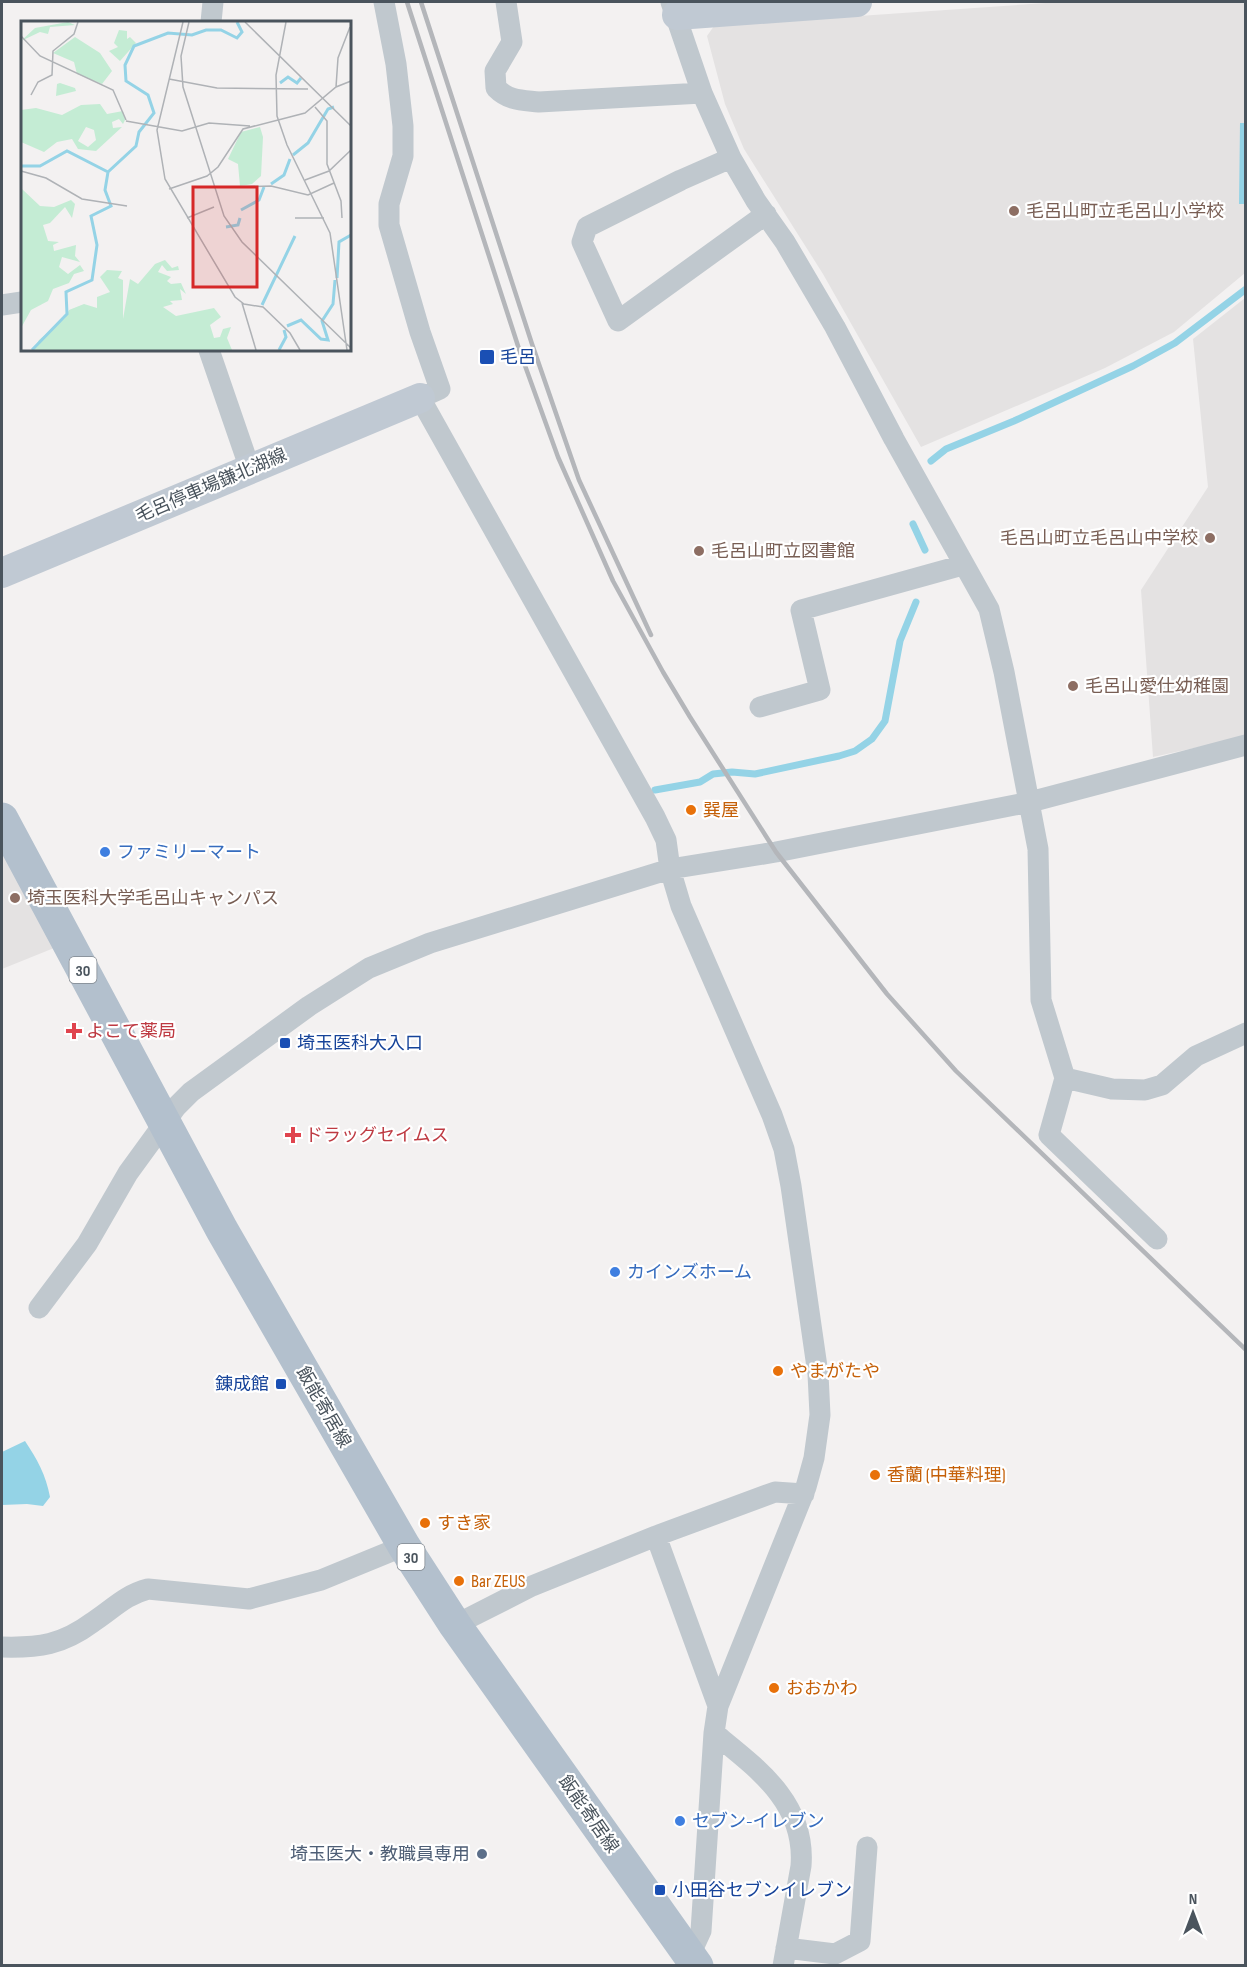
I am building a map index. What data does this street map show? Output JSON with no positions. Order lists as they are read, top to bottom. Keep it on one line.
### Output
{"streets":{"main road":["毛呂停車場鎌北湖線","30","飯能寄居線"]},"places":{"other":["毛呂山町立毛呂山小学校","毛呂山町立毛呂山中学校","毛呂山町立図書館","毛呂山愛仕幼稚園","巽屋","ファミリーマート","埼玉医科大学毛呂山キャンパス","カインズホーム","やまがたや","香蘭 (中華料理)","すき家","Bar ZEUS","おおかわ","セブン-イレブン","埼玉医大・教職員専用"],"transit":["毛呂","埼玉医科大入口","錬成館","小田谷セブンイレブン"],"health":["よこて薬局","ドラッグセイムス"]},"north":"top"}
